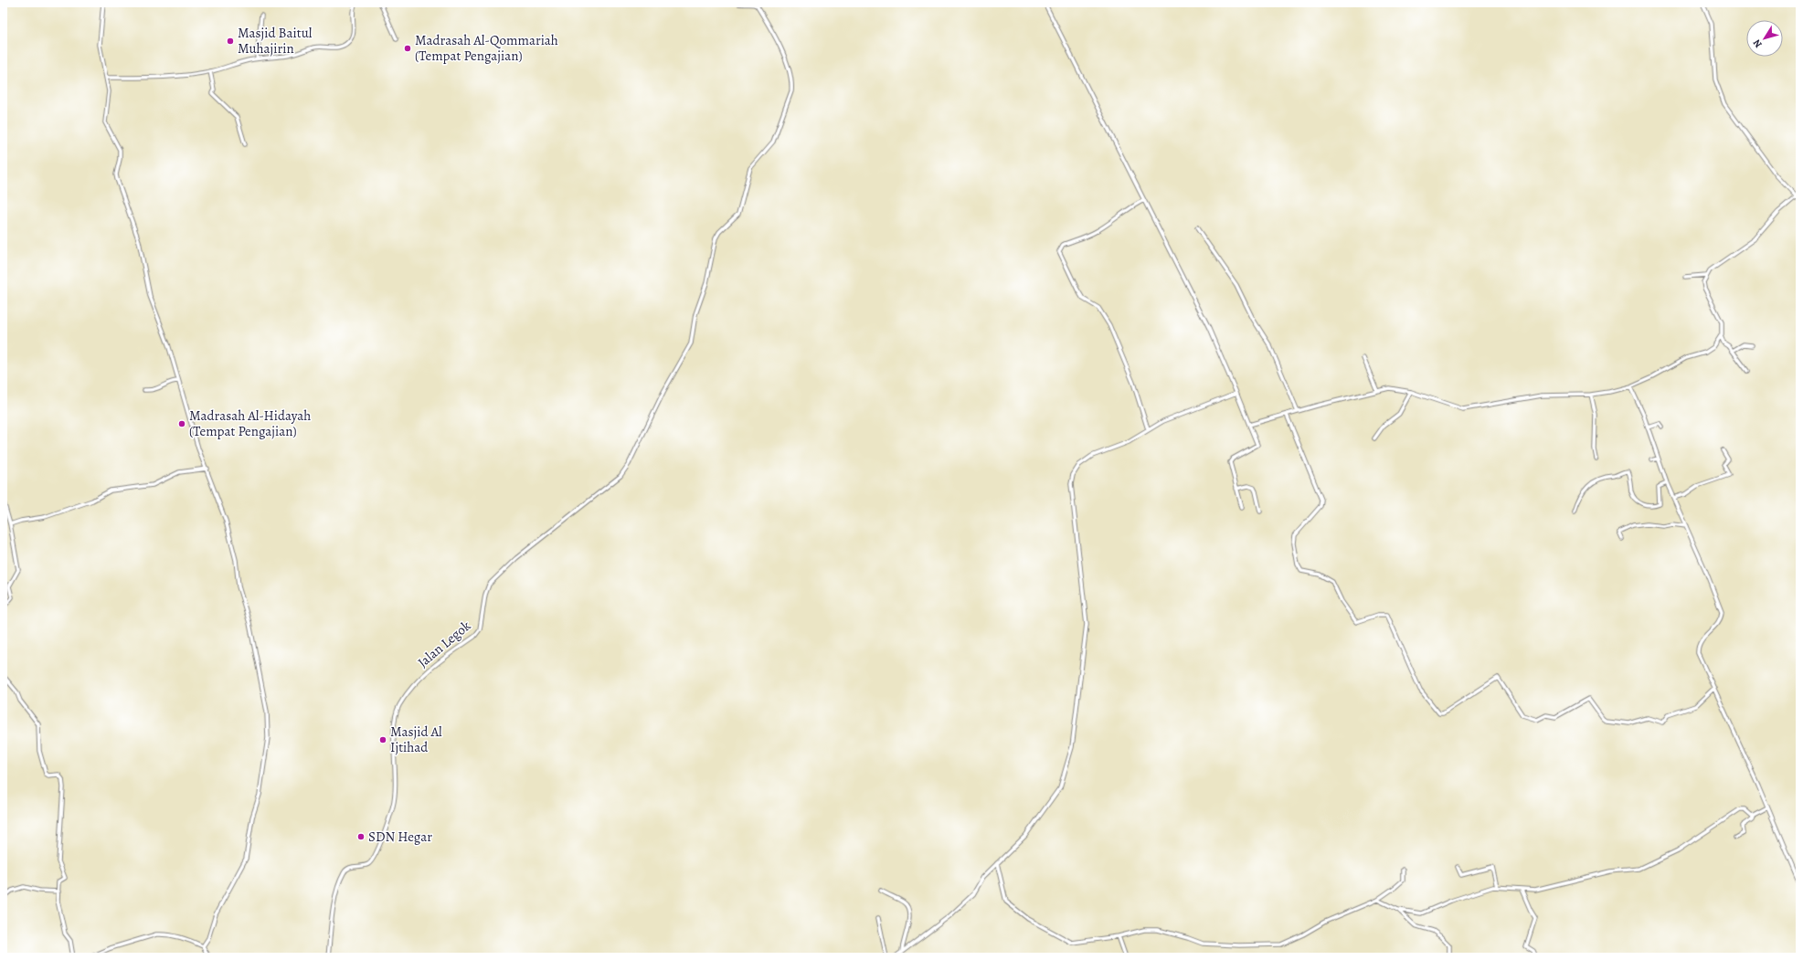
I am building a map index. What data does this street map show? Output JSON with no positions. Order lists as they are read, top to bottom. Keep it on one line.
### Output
{"streets":{"street":["Jalan Legok"]},"places":["Masjid Baitul Muhajirin","Madrasah Al-Qommariah (Tempat Pengajian)","Madrasah Al-Hidayah (Tempat Pengajian)","Masjid Al Ijtihad","SDN Hegar"],"north":"bottom left"}
